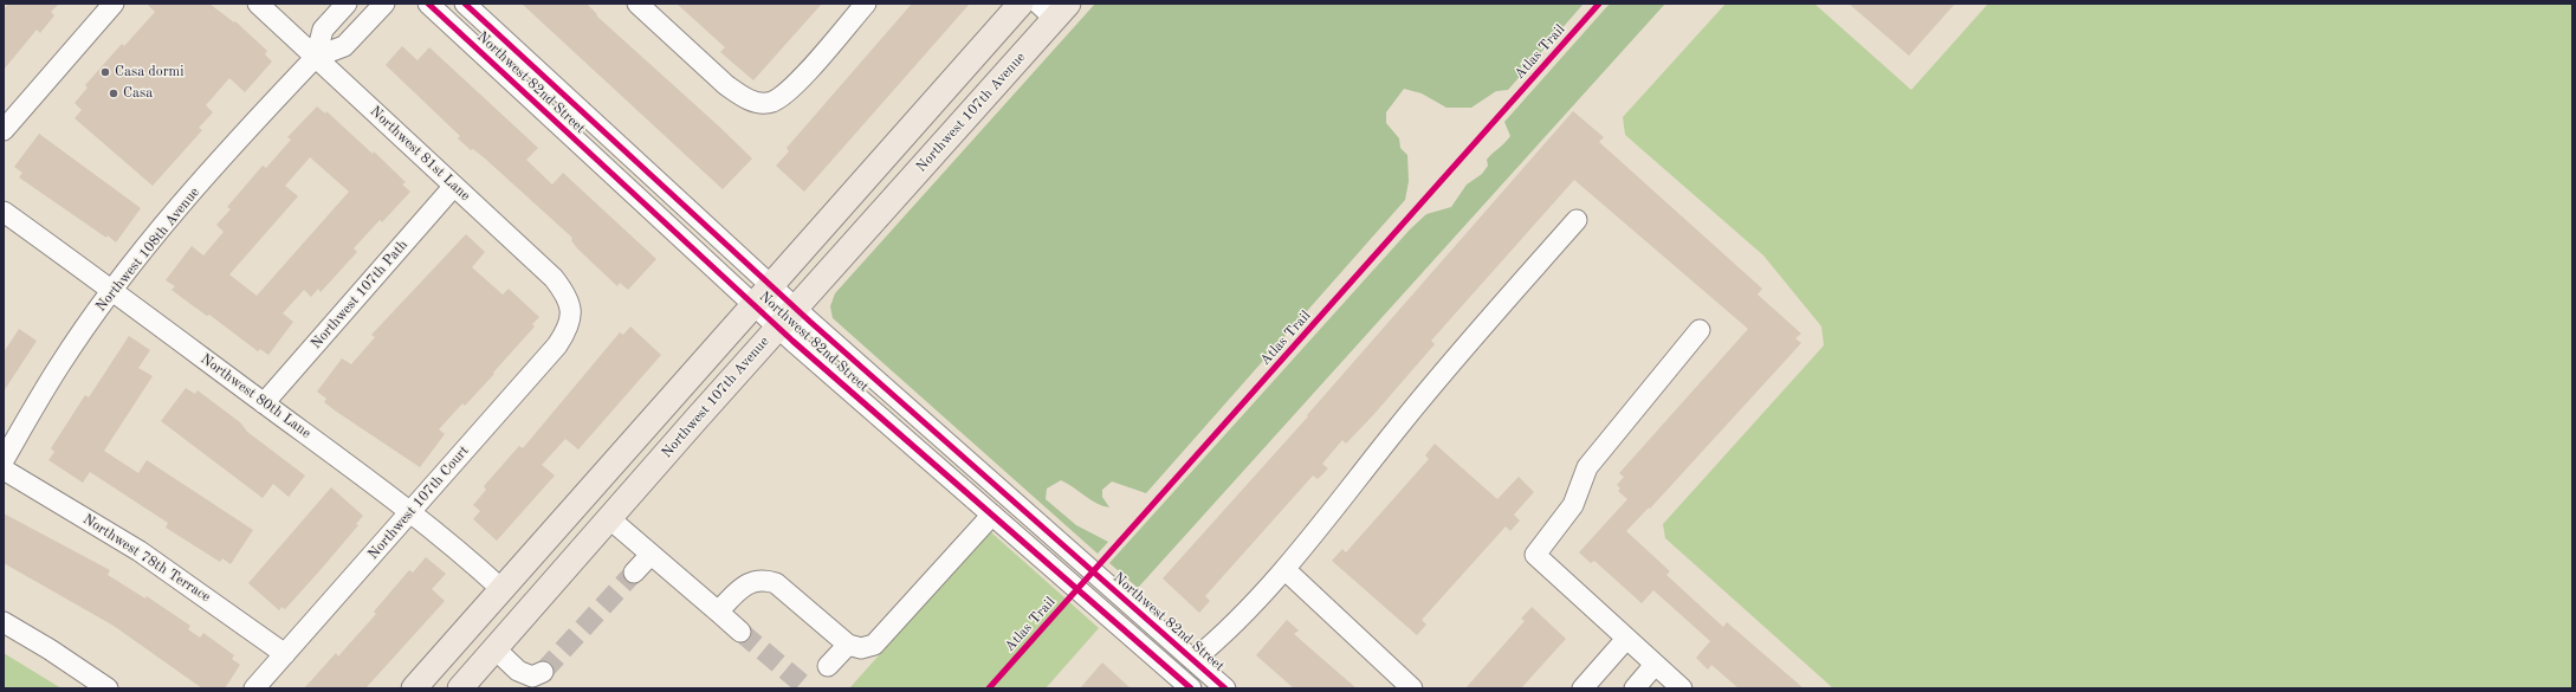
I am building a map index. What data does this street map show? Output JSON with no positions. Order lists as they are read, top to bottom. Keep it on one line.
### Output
{"streets":{"main road":["Northwest 107th Avenue"],"street":["Northwest 82nd Street","Northwest 81st Lane","Northwest 108th Avenue","Northwest 107th Path","Northwest 80th Lane","Northwest 107th Court","Northwest 78th Terrace"],"cycle path":["Atlas Trail"]},"crossings":[["Northwest 82nd Street","Northwest 107th Avenue"],["Northwest 81st Lane","Northwest 108th Avenue"],["Northwest 81st Lane","Northwest 107th Path"],["Northwest 81st Lane","Northwest 107th Court"],["Northwest 108th Avenue","Northwest 80th Lane"],["Northwest 107th Path","Northwest 80th Lane"],["Northwest 80th Lane","Northwest 107th Court"],["Northwest 107th Court","Northwest 78th Terrace"]],"places":["Casa dormi","Casa"]}
